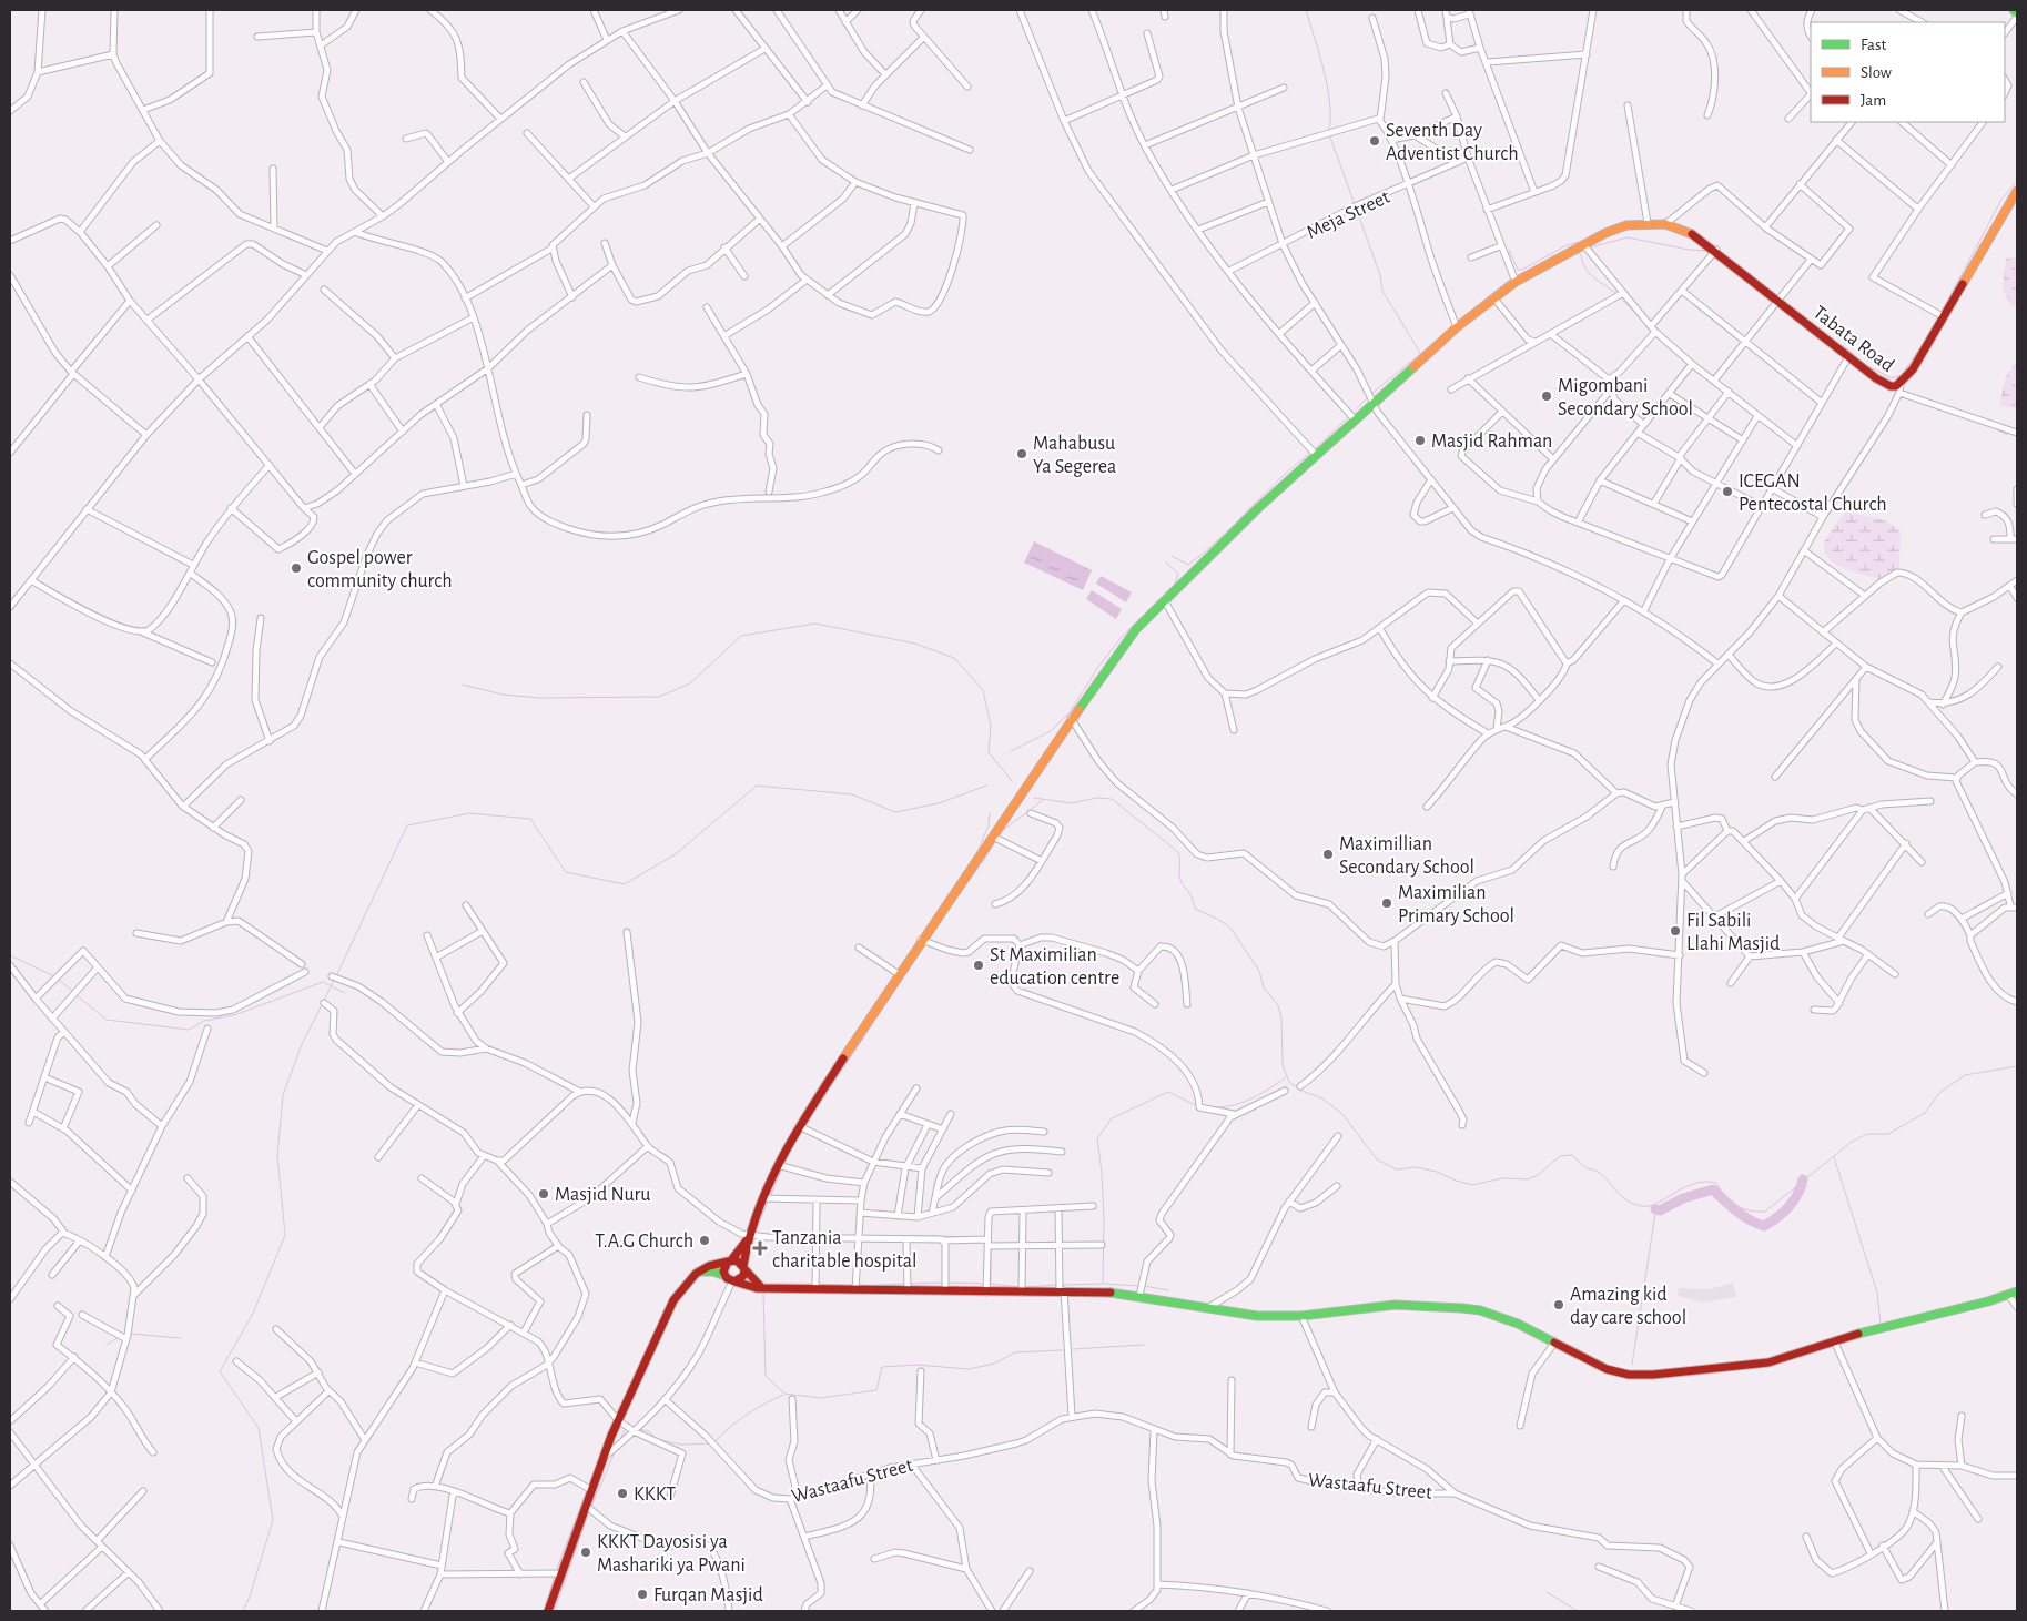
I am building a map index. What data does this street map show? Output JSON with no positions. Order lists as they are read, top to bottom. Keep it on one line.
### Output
{"streets":{"main road":["Tabata Road"],"street":["Meja Street","Wastaafu Street"]},"places":{"other":["Seventh Day Adventist Church","Migombani Secondary School","Masjid Rahman","Mahabusu Ya Segerea","ICEGAN Pentecostal Church","Gospel power community church","Maximillian Secondary School","Maximilian Primary School","Fil Sabili Llahi Masjid","St Maximilian education centre","Masjid Nuru","T.A.G Church","Amazing kid day care school","KKKT","KKKT Dayosisi ya Mashariki ya Pwani","Furqan Masjid"],"health":["Tanzania charitable hospital"]},"legend":["Fast","Slow","Jam"]}
